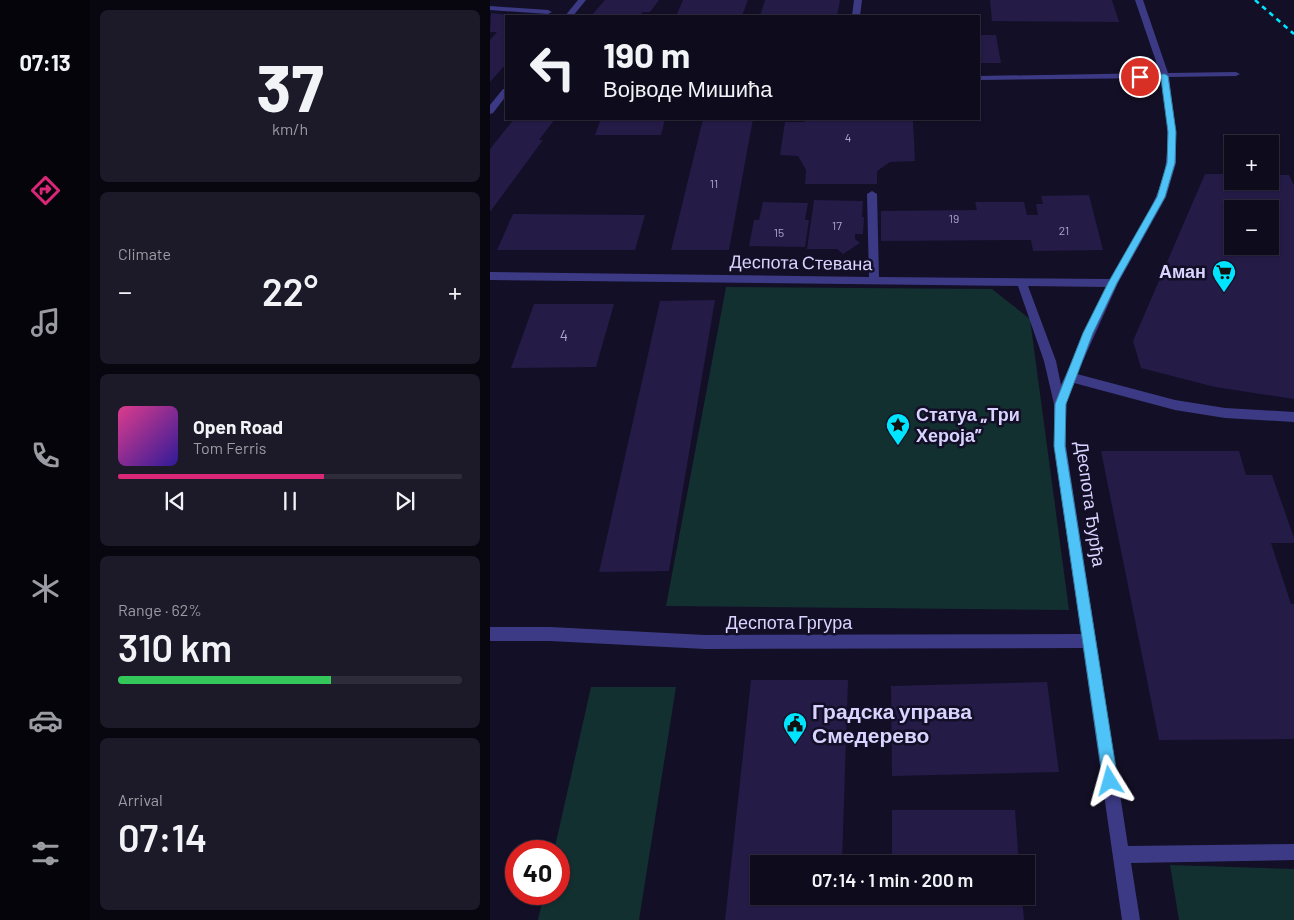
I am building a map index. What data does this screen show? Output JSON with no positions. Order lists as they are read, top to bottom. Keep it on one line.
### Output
{"streets":{"street":["Деспота Стевана","Деспота Ђурђа","Деспота Гргура"]},"crossings":[["Деспота Стевана","Деспота Ђурђа"],["Деспота Ђурђа","Деспота Гргура"]],"places":{"supermarket":["Аман"],"place":["Статуа „Три Хероја”"],"public building":["Градска управа Смедерево"]},"house_numbers":["4","11","19","17","21","15","4"],"page":{"tabs":"07:13","tile":[["37","km/h"],"Climate",["Range · 62%","310 km"],["Arrival","07:14"]],"turn":["190 m","Војводе Мишића"],"map_buttons":["+","−"],"heat":["−","22°","+"],"song":["Open Road","Tom Ferris"],"limit":"40","trip":"07:14 · 1 min · 200 m"}}
